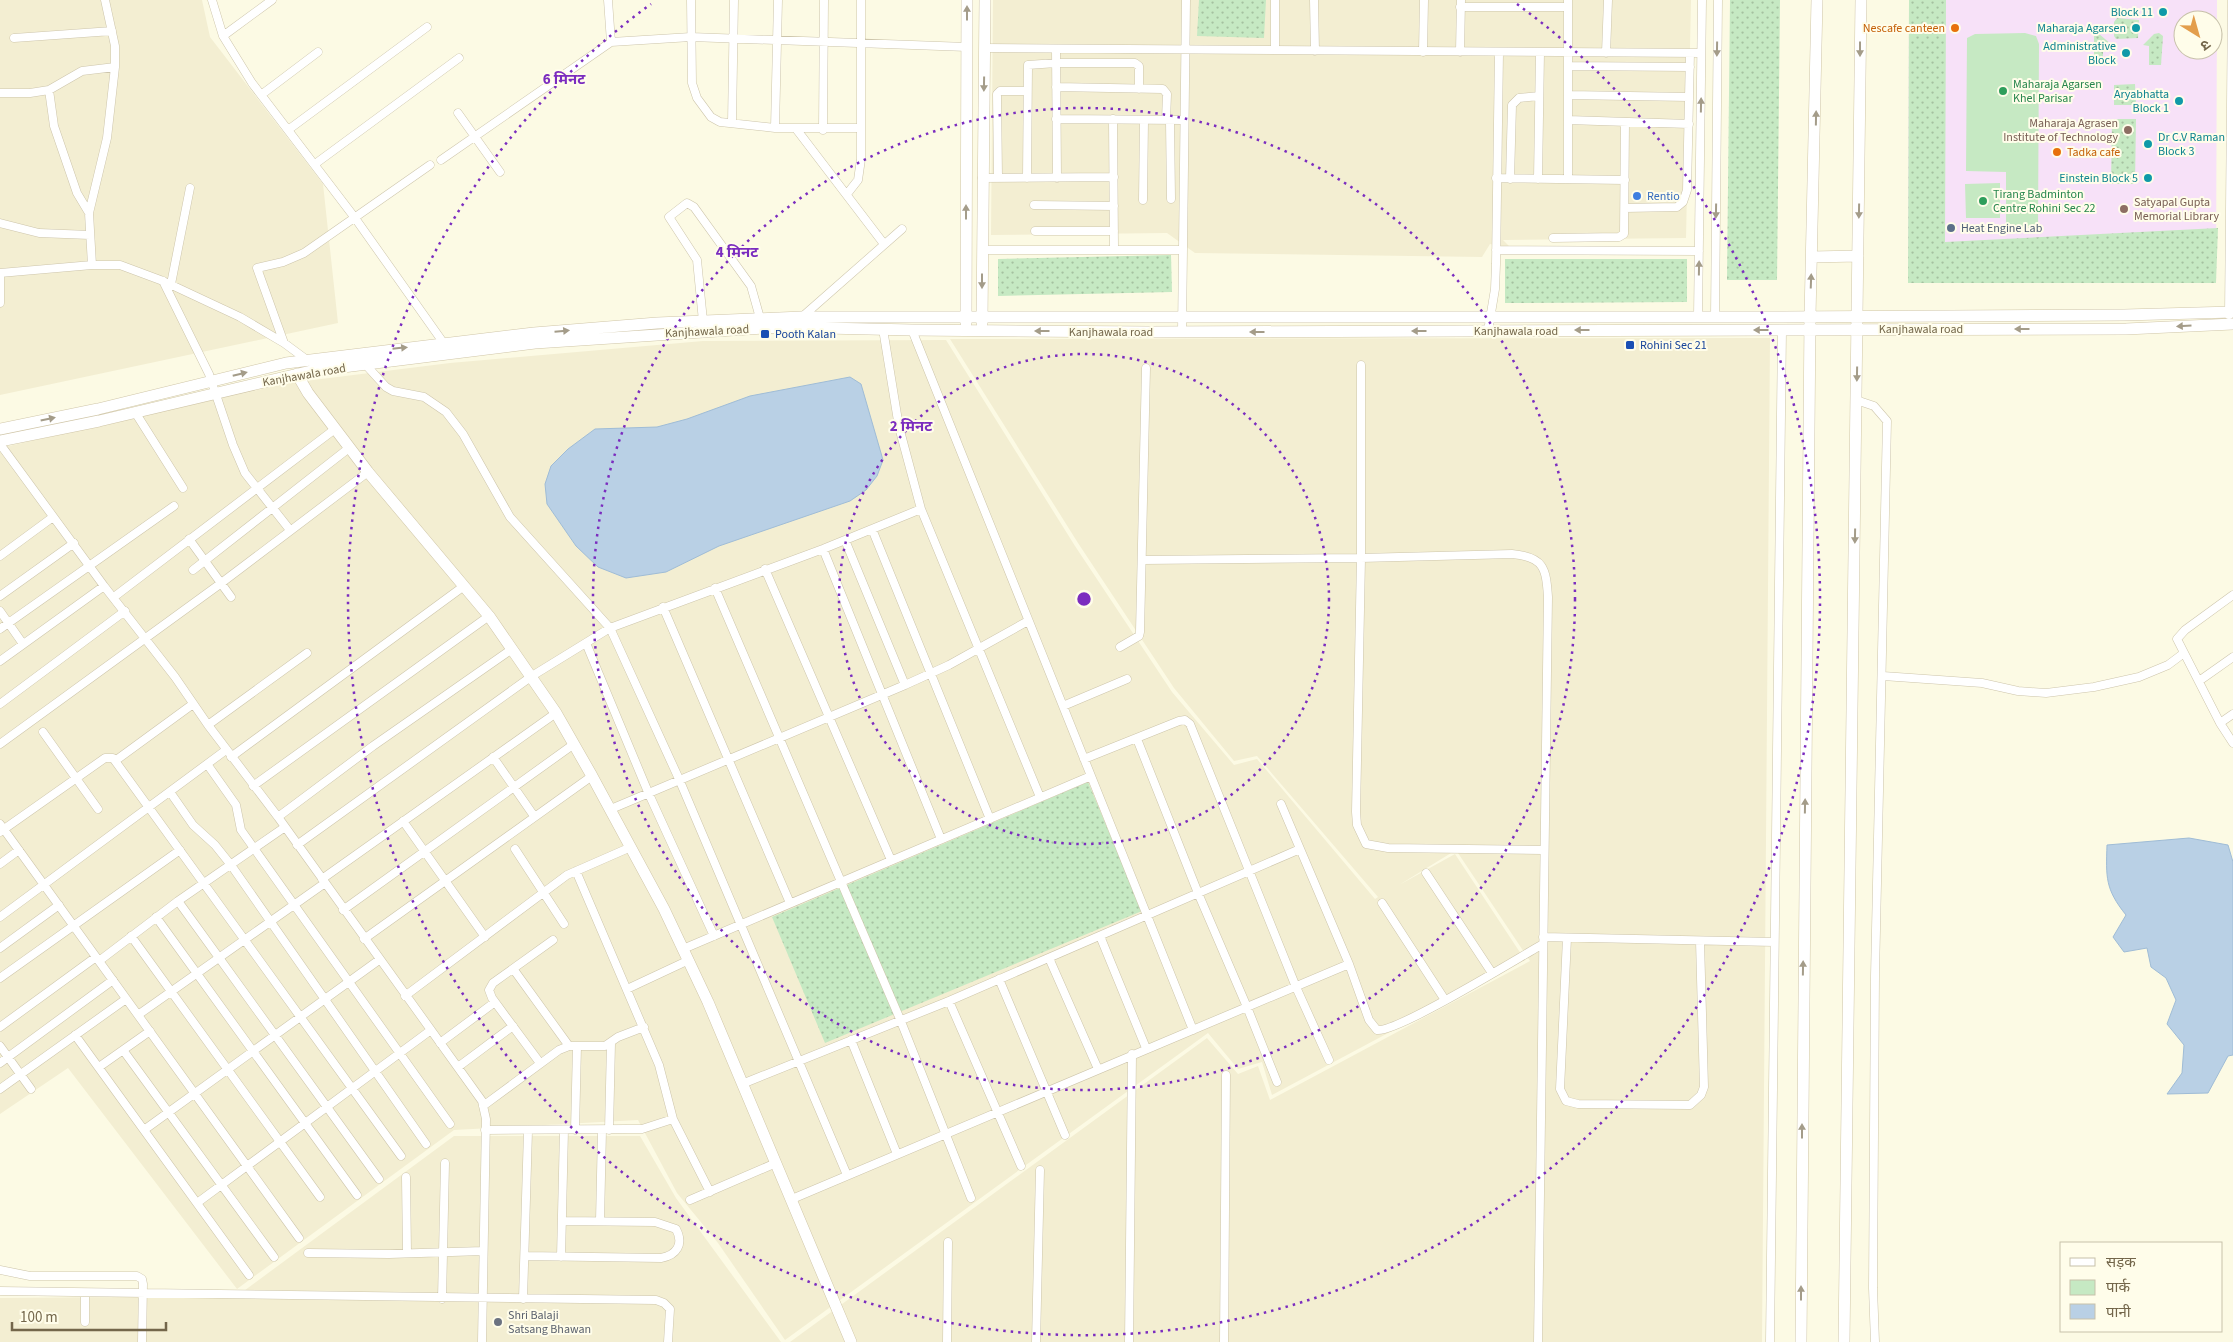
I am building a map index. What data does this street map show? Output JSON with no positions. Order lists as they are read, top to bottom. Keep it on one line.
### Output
{"streets":{"street":["Kanjhawala road"]},"places":{"other":["Block 11","Nescafe canteen","Maharaja Agarsen","Administrative Block","Maharaja Agarsen Khel Parisar","Aryabhatta Block 1","Maharaja Agrasen Institute of Technology","Dr C.V Raman Block 3","Tadka cafe","Einstein Block 5","Rentio","Tirang Badminton Centre Rohini Sec 22","Satyapal Gupta Memorial Library","Heat Engine Lab","Shri Balaji Satsang Bhawan"],"transit":["Pooth Kalan","Rohini Sec 21"]},"legend":["सड़क","पार्क","पानी"],"scale_bar":"100 m","north":"bottom right","rings":["6 मिनट","4 मिनट","2 मिनट"]}
